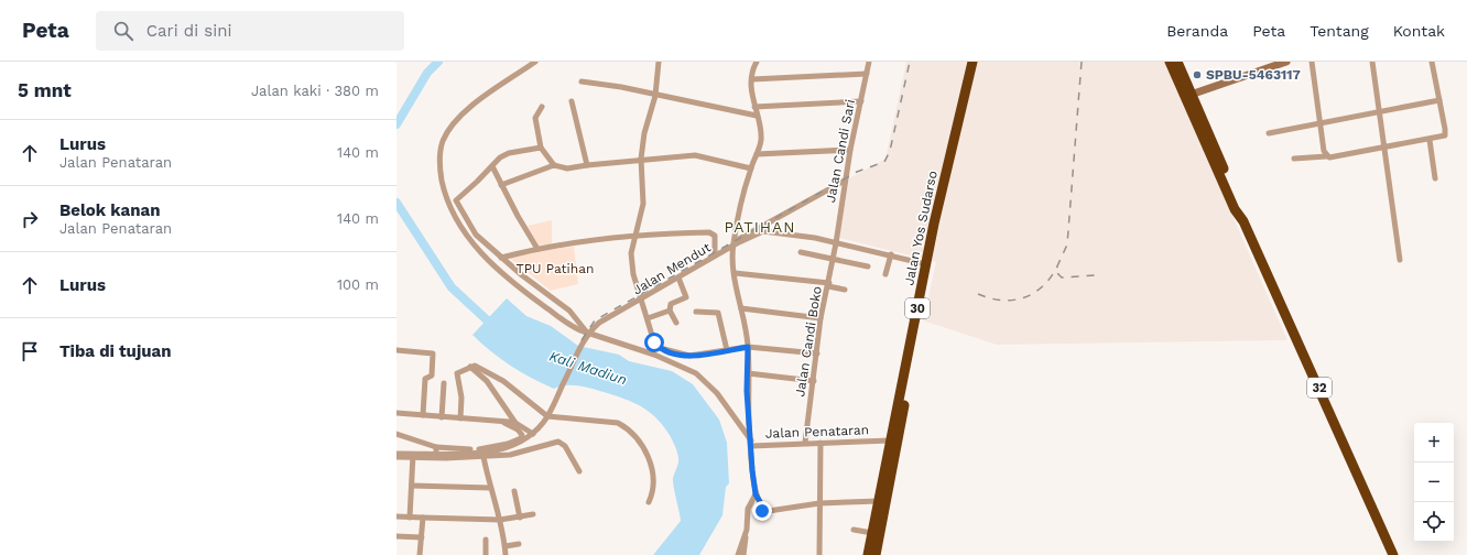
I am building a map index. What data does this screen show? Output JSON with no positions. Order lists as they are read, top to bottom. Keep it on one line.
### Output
{"streets":{"highway":["Jalan Yos Sudarso","30","32"],"street":["Jalan Candi Sari","Jalan Mendut","Jalan Candi Boko","Jalan Penataran"]},"crossings":[["Jalan Candi Sari","Jalan Mendut"],["Jalan Candi Sari","Jalan Candi Boko"],["Jalan Yos Sudarso","Jalan Penataran"],["Jalan Mendut","Jalan Penataran"],["Jalan Candi Boko","Jalan Penataran"]],"districts":["PATIHAN"],"water":["Kali Madiun"],"parks":["TPU Patihan"],"places":["SPBU-5463117"],"page":{"header":"Peta","search":"Cari di sini","nav":["Beranda","Peta","Tentang","Kontak"],"heading":["5 mnt","Jalan kaki · 380 m"],"list":[["Lurus","Jalan Penataran","140 m"],["Belok kanan","Jalan Penataran","140 m"],["Lurus","100 m"],"Tiba di tujuan"],"map_buttons":["+","−"]}}
